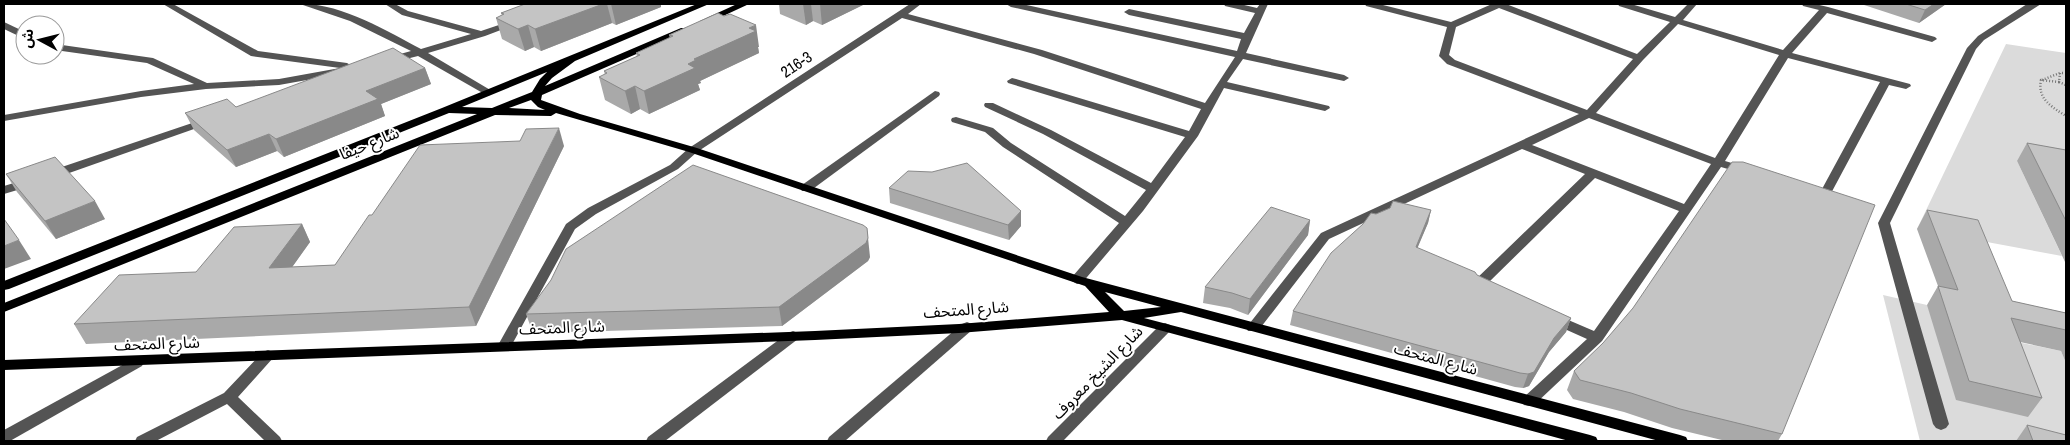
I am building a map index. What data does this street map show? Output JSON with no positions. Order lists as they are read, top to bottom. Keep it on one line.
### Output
{"streets":{"main road":["شارع حيفا","شارع المتحف"],"street":["216-3","شارع الشيخ معروف"]},"crossings":[["216-3","شارع المتحف"],["شارع حيفا","شارع المتحف"],["شارع المتحف","شارع الشيخ معروف"]],"north":"left"}
